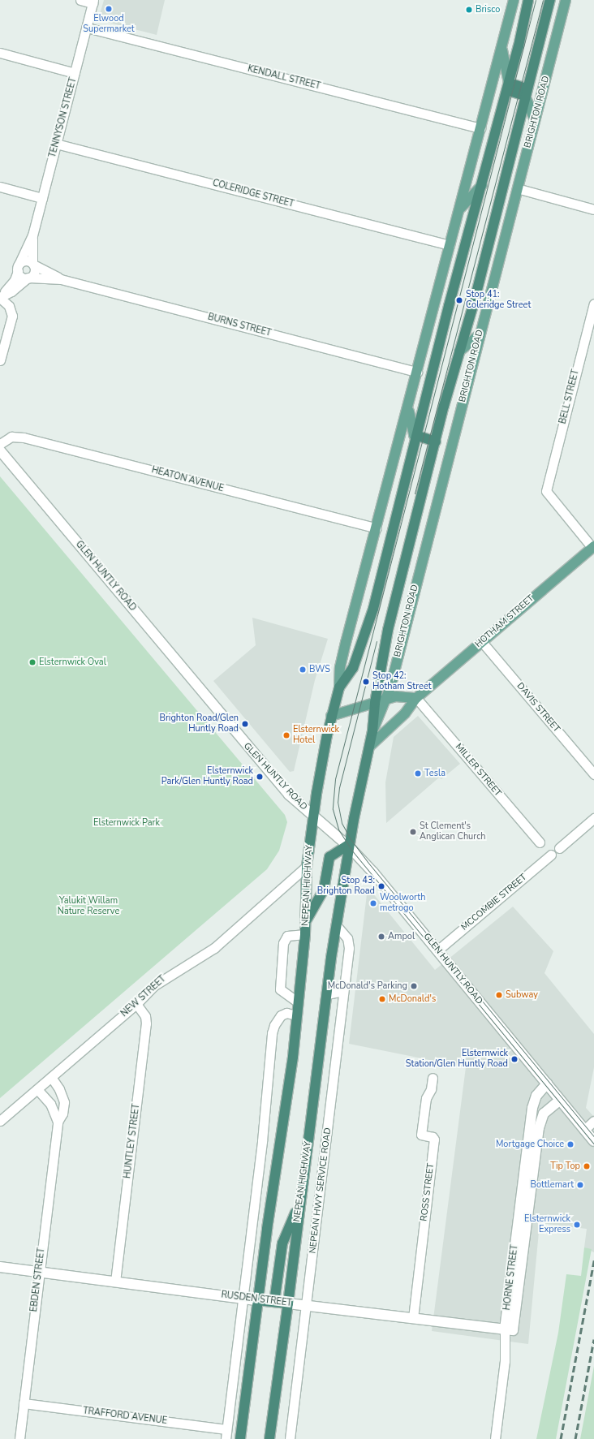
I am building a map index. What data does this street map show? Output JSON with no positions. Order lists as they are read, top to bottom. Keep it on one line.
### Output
{"streets":{"highway":["BRIGHTON ROAD","NEPEAN HIGHWAY","RUSDEN STREET"],"main road":["HOTHAM STREET"],"street":["KENDALL STREET","TENNYSON STREET","COLERIDGE STREET","BURNS STREET","BELL STREET","HEATON AVENUE","GLEN HUNTLY ROAD","DAVIS STREET","MILLER STREET","MCCOMBIE STREET","NEW STREET","HUNTLEY STREET","NEPEAN HWY SERVICE ROAD","ROSS STREET","HORNE STREET","EBDEN STREET","TRAFFORD AVENUE"]},"crossings":[["KENDALL STREET","TENNYSON STREET"],["BRIGHTON ROAD","GLEN HUNTLY ROAD"],["BRIGHTON ROAD","HOTHAM STREET"],["BRIGHTON ROAD","NEPEAN HIGHWAY"],["TENNYSON STREET","COLERIDGE STREET"],["TENNYSON STREET","BURNS STREET"],["BELL STREET","HOTHAM STREET"],["GLEN HUNTLY ROAD","NEPEAN HIGHWAY"],["GLEN HUNTLY ROAD","MCCOMBIE STREET"],["GLEN HUNTLY ROAD","HORNE STREET"],["HOTHAM STREET","DAVIS STREET"],["HOTHAM STREET","MILLER STREET"],["NEPEAN HIGHWAY","NEW STREET"],["NEPEAN HIGHWAY","NEPEAN HWY SERVICE ROAD"],["NEPEAN HIGHWAY","RUSDEN STREET"],["NEW STREET","HUNTLEY STREET"],["NEW STREET","EBDEN STREET"],["HUNTLEY STREET","RUSDEN STREET"],["NEPEAN HWY SERVICE ROAD","RUSDEN STREET"],["ROSS STREET","RUSDEN STREET"],["HORNE STREET","RUSDEN STREET"],["EBDEN STREET","RUSDEN STREET"],["EBDEN STREET","TRAFFORD AVENUE"]],"parks":["Elsternwick Park","Yalukit Willam Nature Reserve"],"places":["Elwood Supermarket","Brisco","Stop 41: Coleridge Street","Elsternwick Oval","BWS","Stop 42: Hotham Street","Brighton Road/Glen Huntly Road","Elsternwick Hotel","Tesla","Elsternwick Park/Glen Huntly Road","St Clement's Anglican Church","Stop 43: Brighton Road","Woolworth metrogo","Ampol","McDonald's Parking","Subway","McDonald's","Elsternwick Station/Glen Huntly Road","Mortgage Choice","Tip Top","Bottlemart","Elsternwick Express"]}
